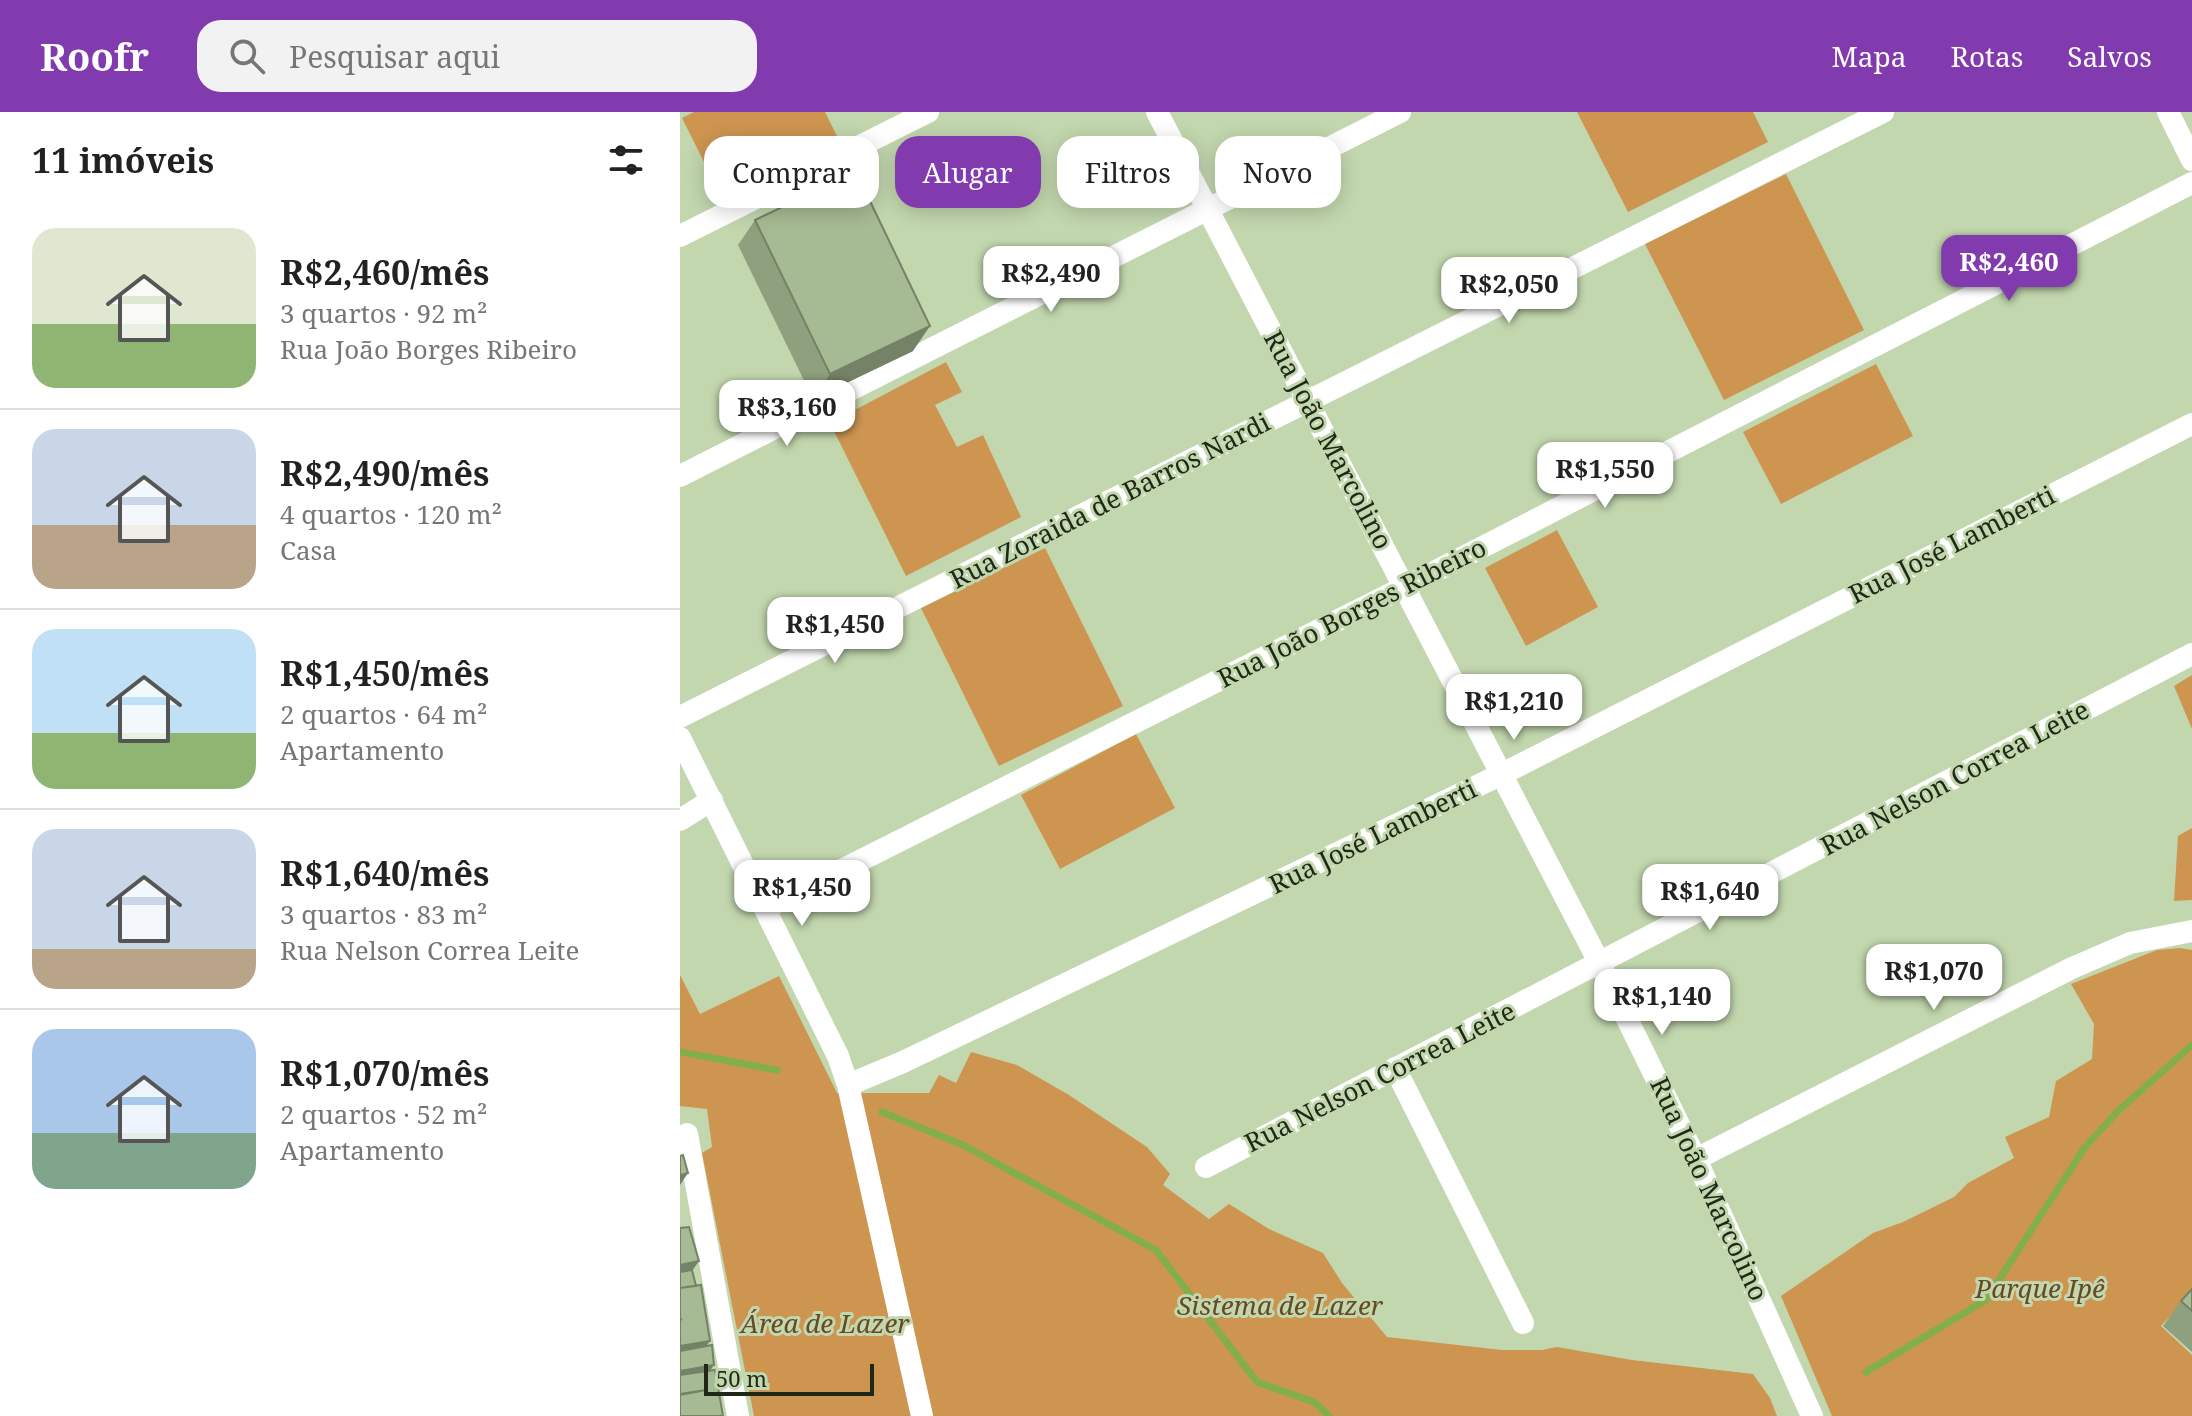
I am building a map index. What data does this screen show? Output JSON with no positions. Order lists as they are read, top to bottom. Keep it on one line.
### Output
{"streets":{"street":["Rua João Marcolino","Rua Zoraida de Barros Nardi","Rua José Lamberti","Rua João Borges Ribeiro","Rua Nelson Correa Leite"]},"crossings":[["Rua João Marcolino","Rua Zoraida de Barros Nardi"],["Rua João Marcolino","Rua José Lamberti"],["Rua João Marcolino","Rua João Borges Ribeiro"],["Rua João Marcolino","Rua Nelson Correa Leite"]],"parks":["Parque Ipê","Sistema de Lazer","Área de Lazer"],"scale_bar":"50 m","page":{"header":"Roofr","search":"Pesquisar aqui","nav":["Mapa","Rotas","Salvos"],"heading":"11 imóveis","chip":["Comprar","Alugar","Filtros","Novo"],"list":[{"name":"R$2,460/mês","note":"3 quartos · 92 m² · Rua João Borges Ribeiro"},{"name":"R$2,490/mês","note":"4 quartos · 120 m² · Casa"},{"name":"R$1,450/mês","note":"2 quartos · 64 m² · Apartamento"},{"name":"R$1,640/mês","note":"3 quartos · 83 m² · Rua Nelson Correa Leite"},{"name":"R$1,070/mês","note":"2 quartos · 52 m² · Apartamento"}],"price":["R$2,460","R$2,490","R$2,050","R$3,160","R$1,550","R$1,450","R$1,210","R$1,450","R$1,640","R$1,070","R$1,140"],"scale":"50 m"}}
